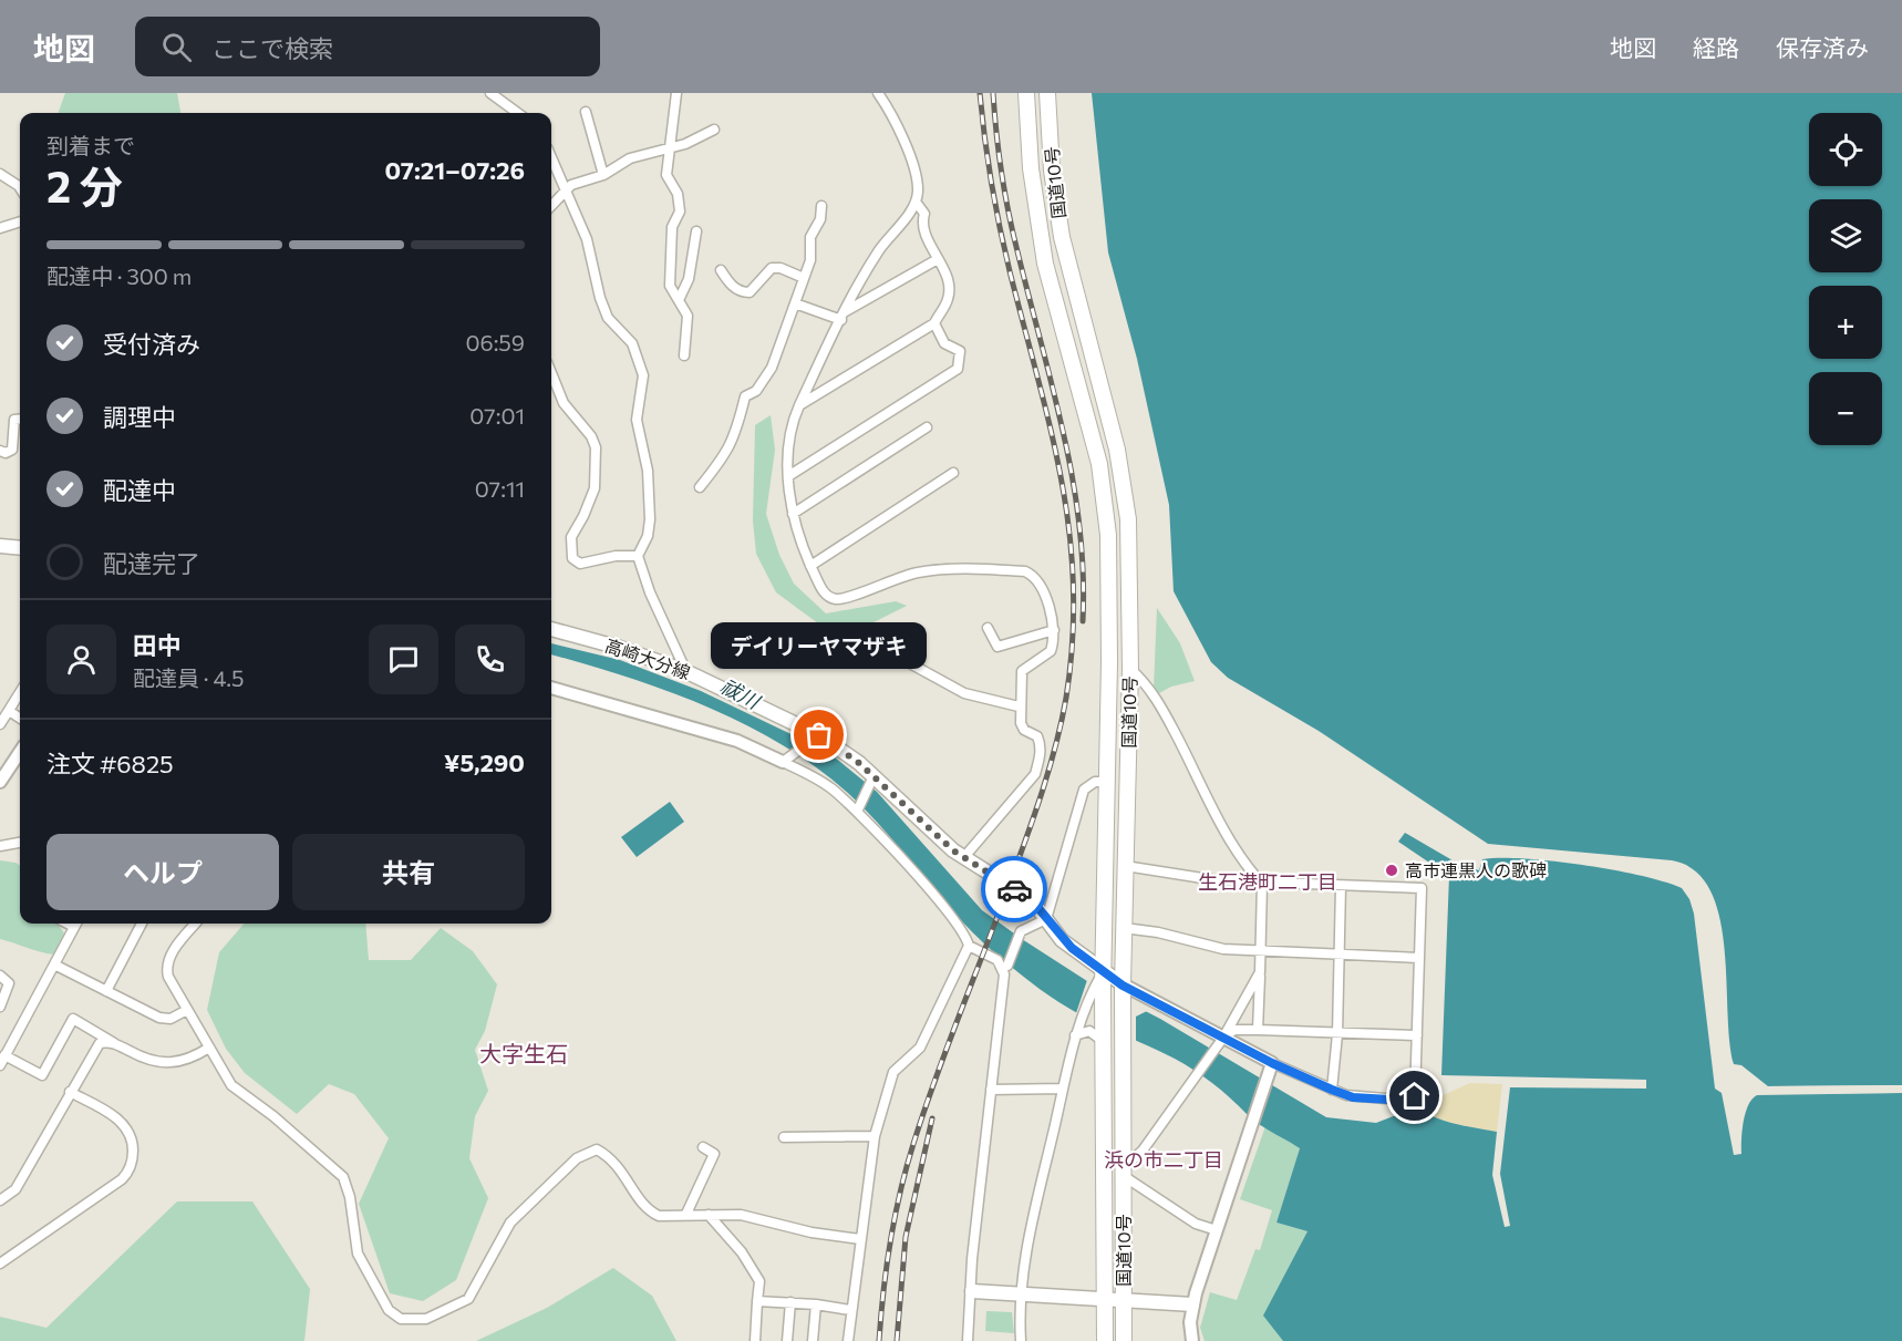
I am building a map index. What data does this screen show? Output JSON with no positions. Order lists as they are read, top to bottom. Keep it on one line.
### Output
{"streets":{"highway":["国道10号"],"main road":["高崎大分線"]},"crossings":[["国道10号","高崎大分線"]],"districts":["生石港町二丁目","大字生石","浜の市二丁目"],"water":["祓川"],"places":["デイリーヤマザキ","高市連黒人の歌碑"],"page":{"header":"地図","search":"ここで検索","nav":["地図","経路","保存済み"],"map_buttons":["+","−"],"heading":["2 分","到着まで","07:21–07:26"],"panel":["田中","配達員 · 4.5","注文 #6825","¥5,290"],"bar":"配達中 · 300 m","list":[["受付済み","06:59"],["調理中","07:01"],["配達中","07:11"],"配達完了"],"bubble":"デイリーヤマザキ","buttons":["ヘルプ","共有"]}}
